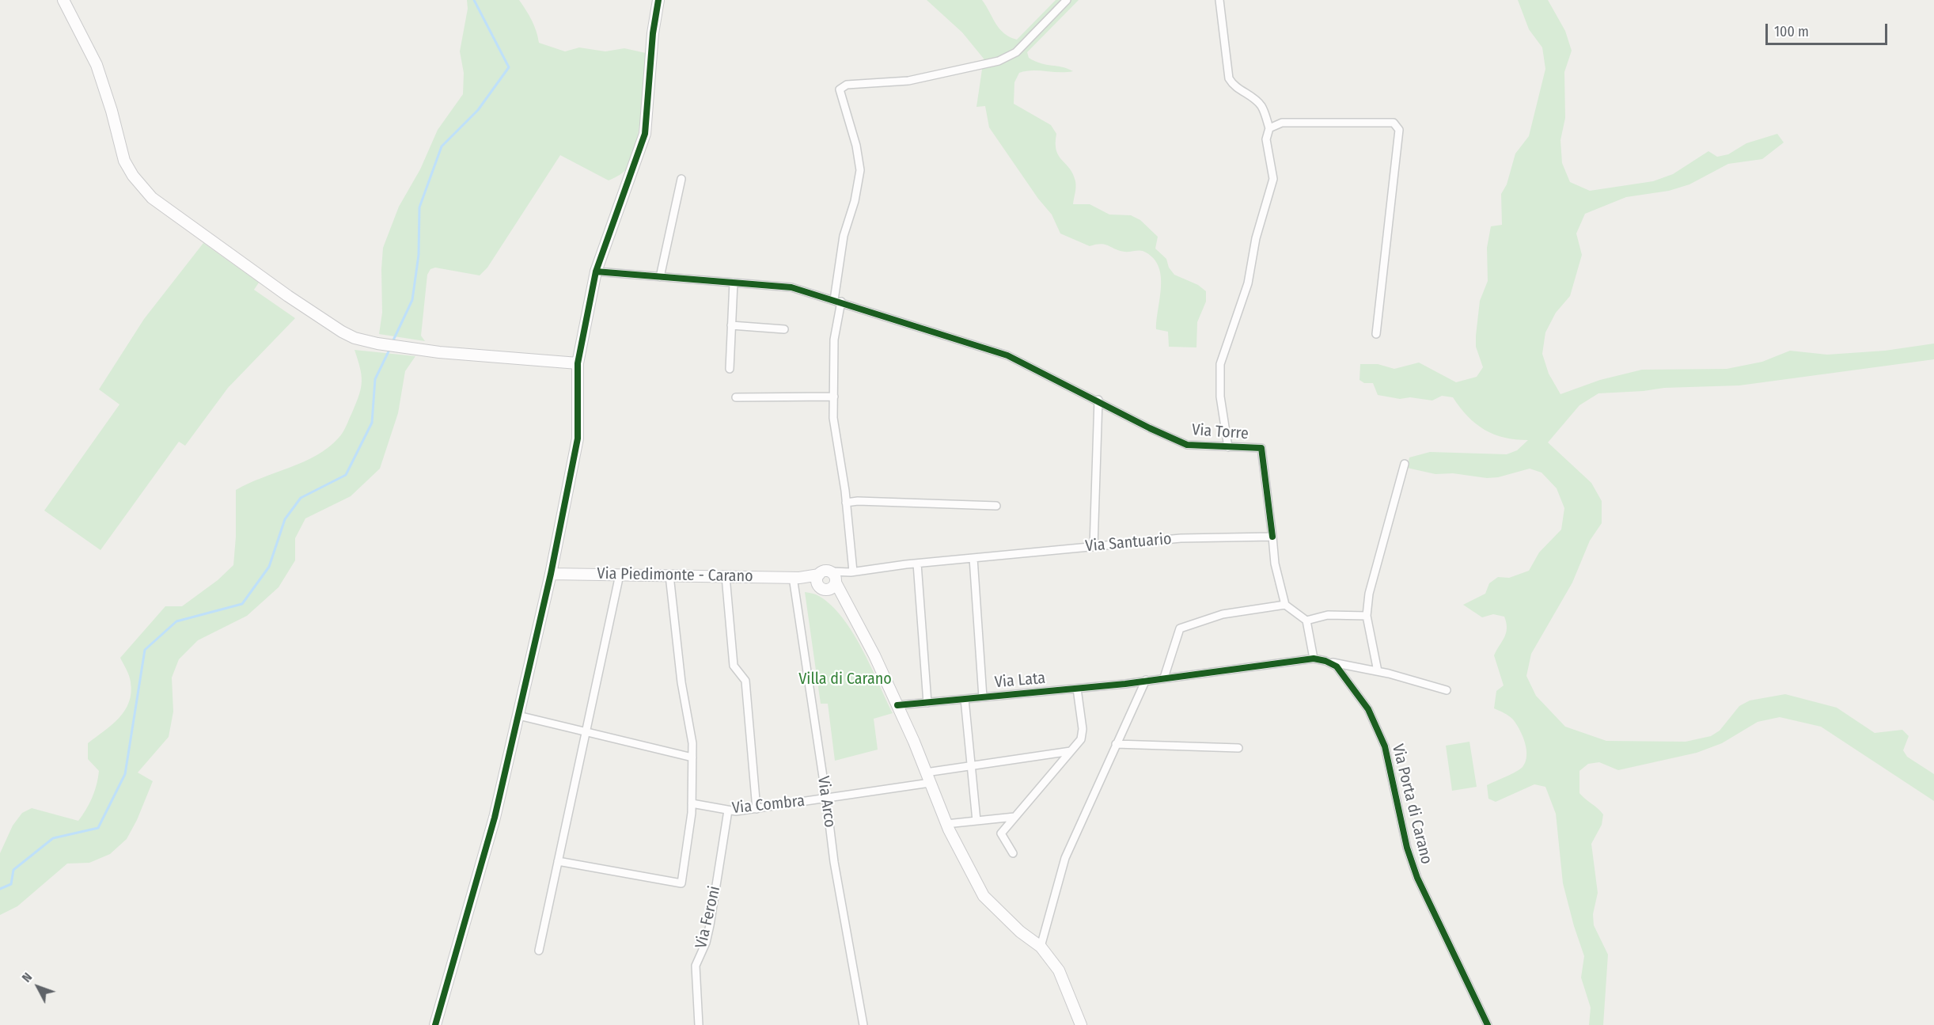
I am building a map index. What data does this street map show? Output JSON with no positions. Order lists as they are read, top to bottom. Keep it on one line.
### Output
{"streets":{"street":["Via Torre","Via Santuario","Via Piedimonte - Carano","Via Lata","Via Arco","Via Porta di Carano","Via Combra","Via Feroni"]},"crossings":[["Via Torre","Via Santuario"],["Via Santuario","Via Piedimonte - Carano"],["Via Piedimonte - Carano","Via Arco"],["Via Lata","Via Porta di Carano"],["Via Arco","Via Combra"],["Via Combra","Via Feroni"]],"parks":["Villa di Carano"],"scale_bar":"100 m","north":"top left"}
